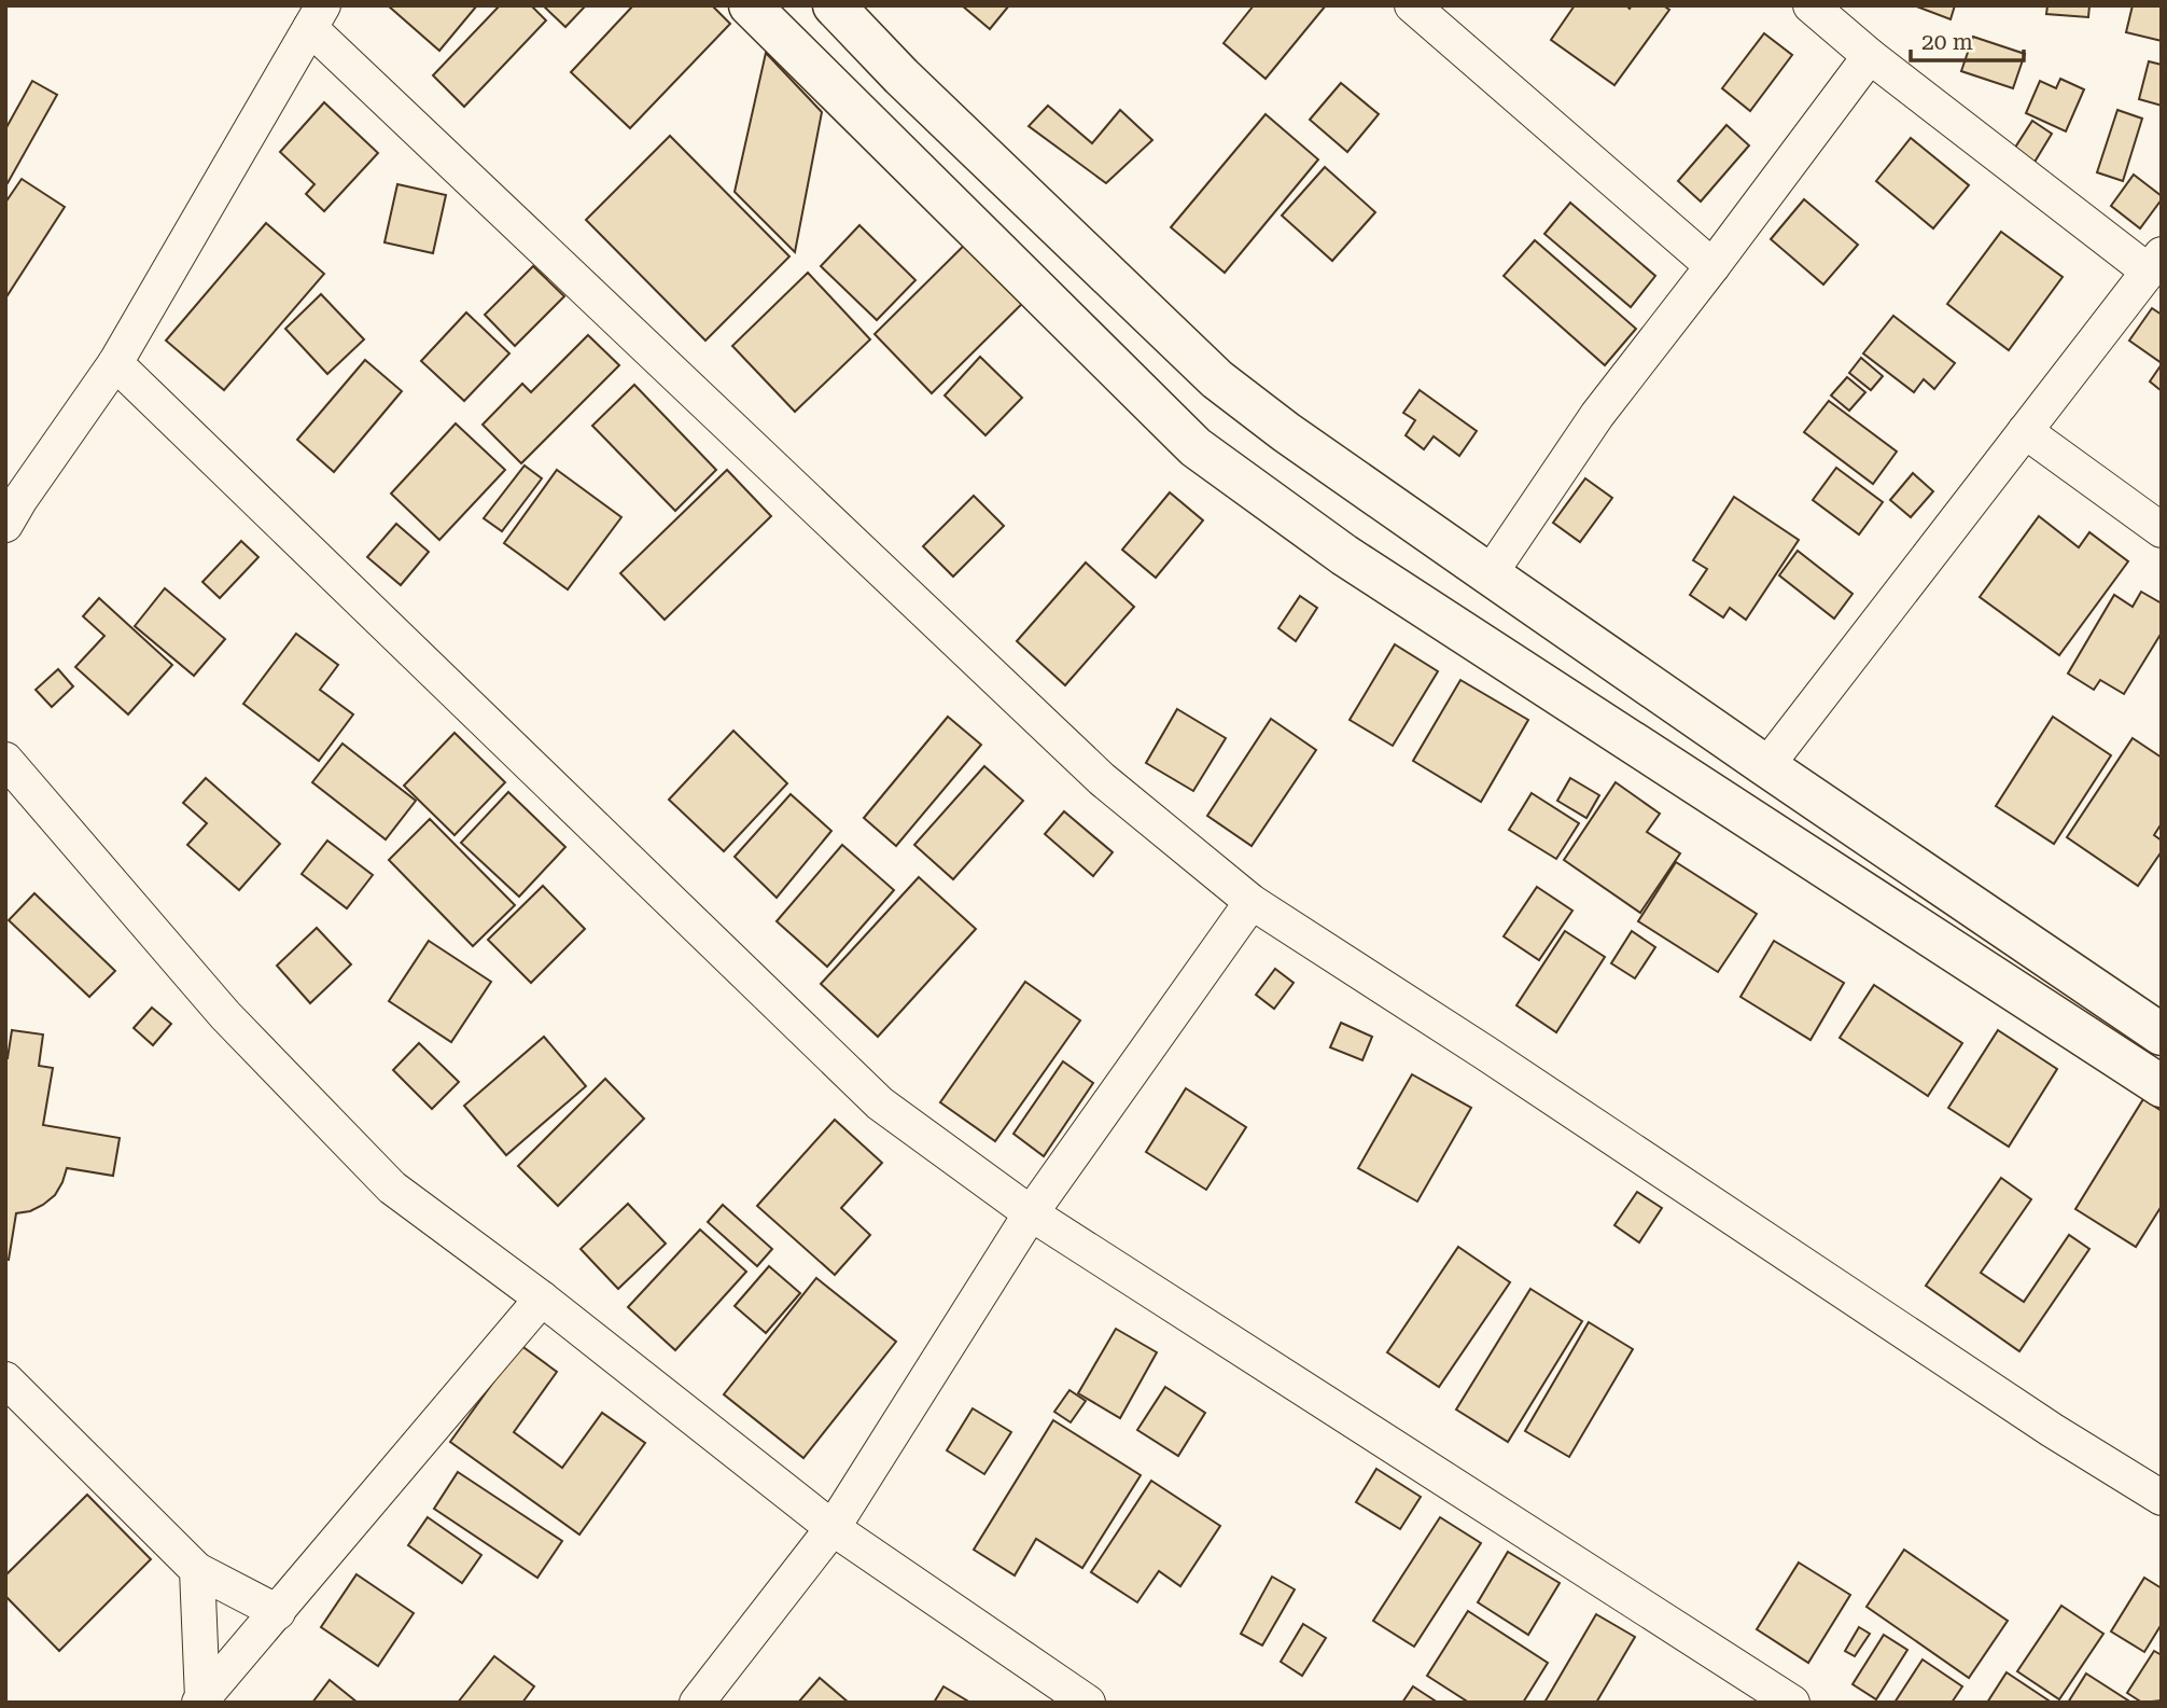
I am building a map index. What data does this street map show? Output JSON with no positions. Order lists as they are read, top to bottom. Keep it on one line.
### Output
{"scale_bar":"20 m"}
